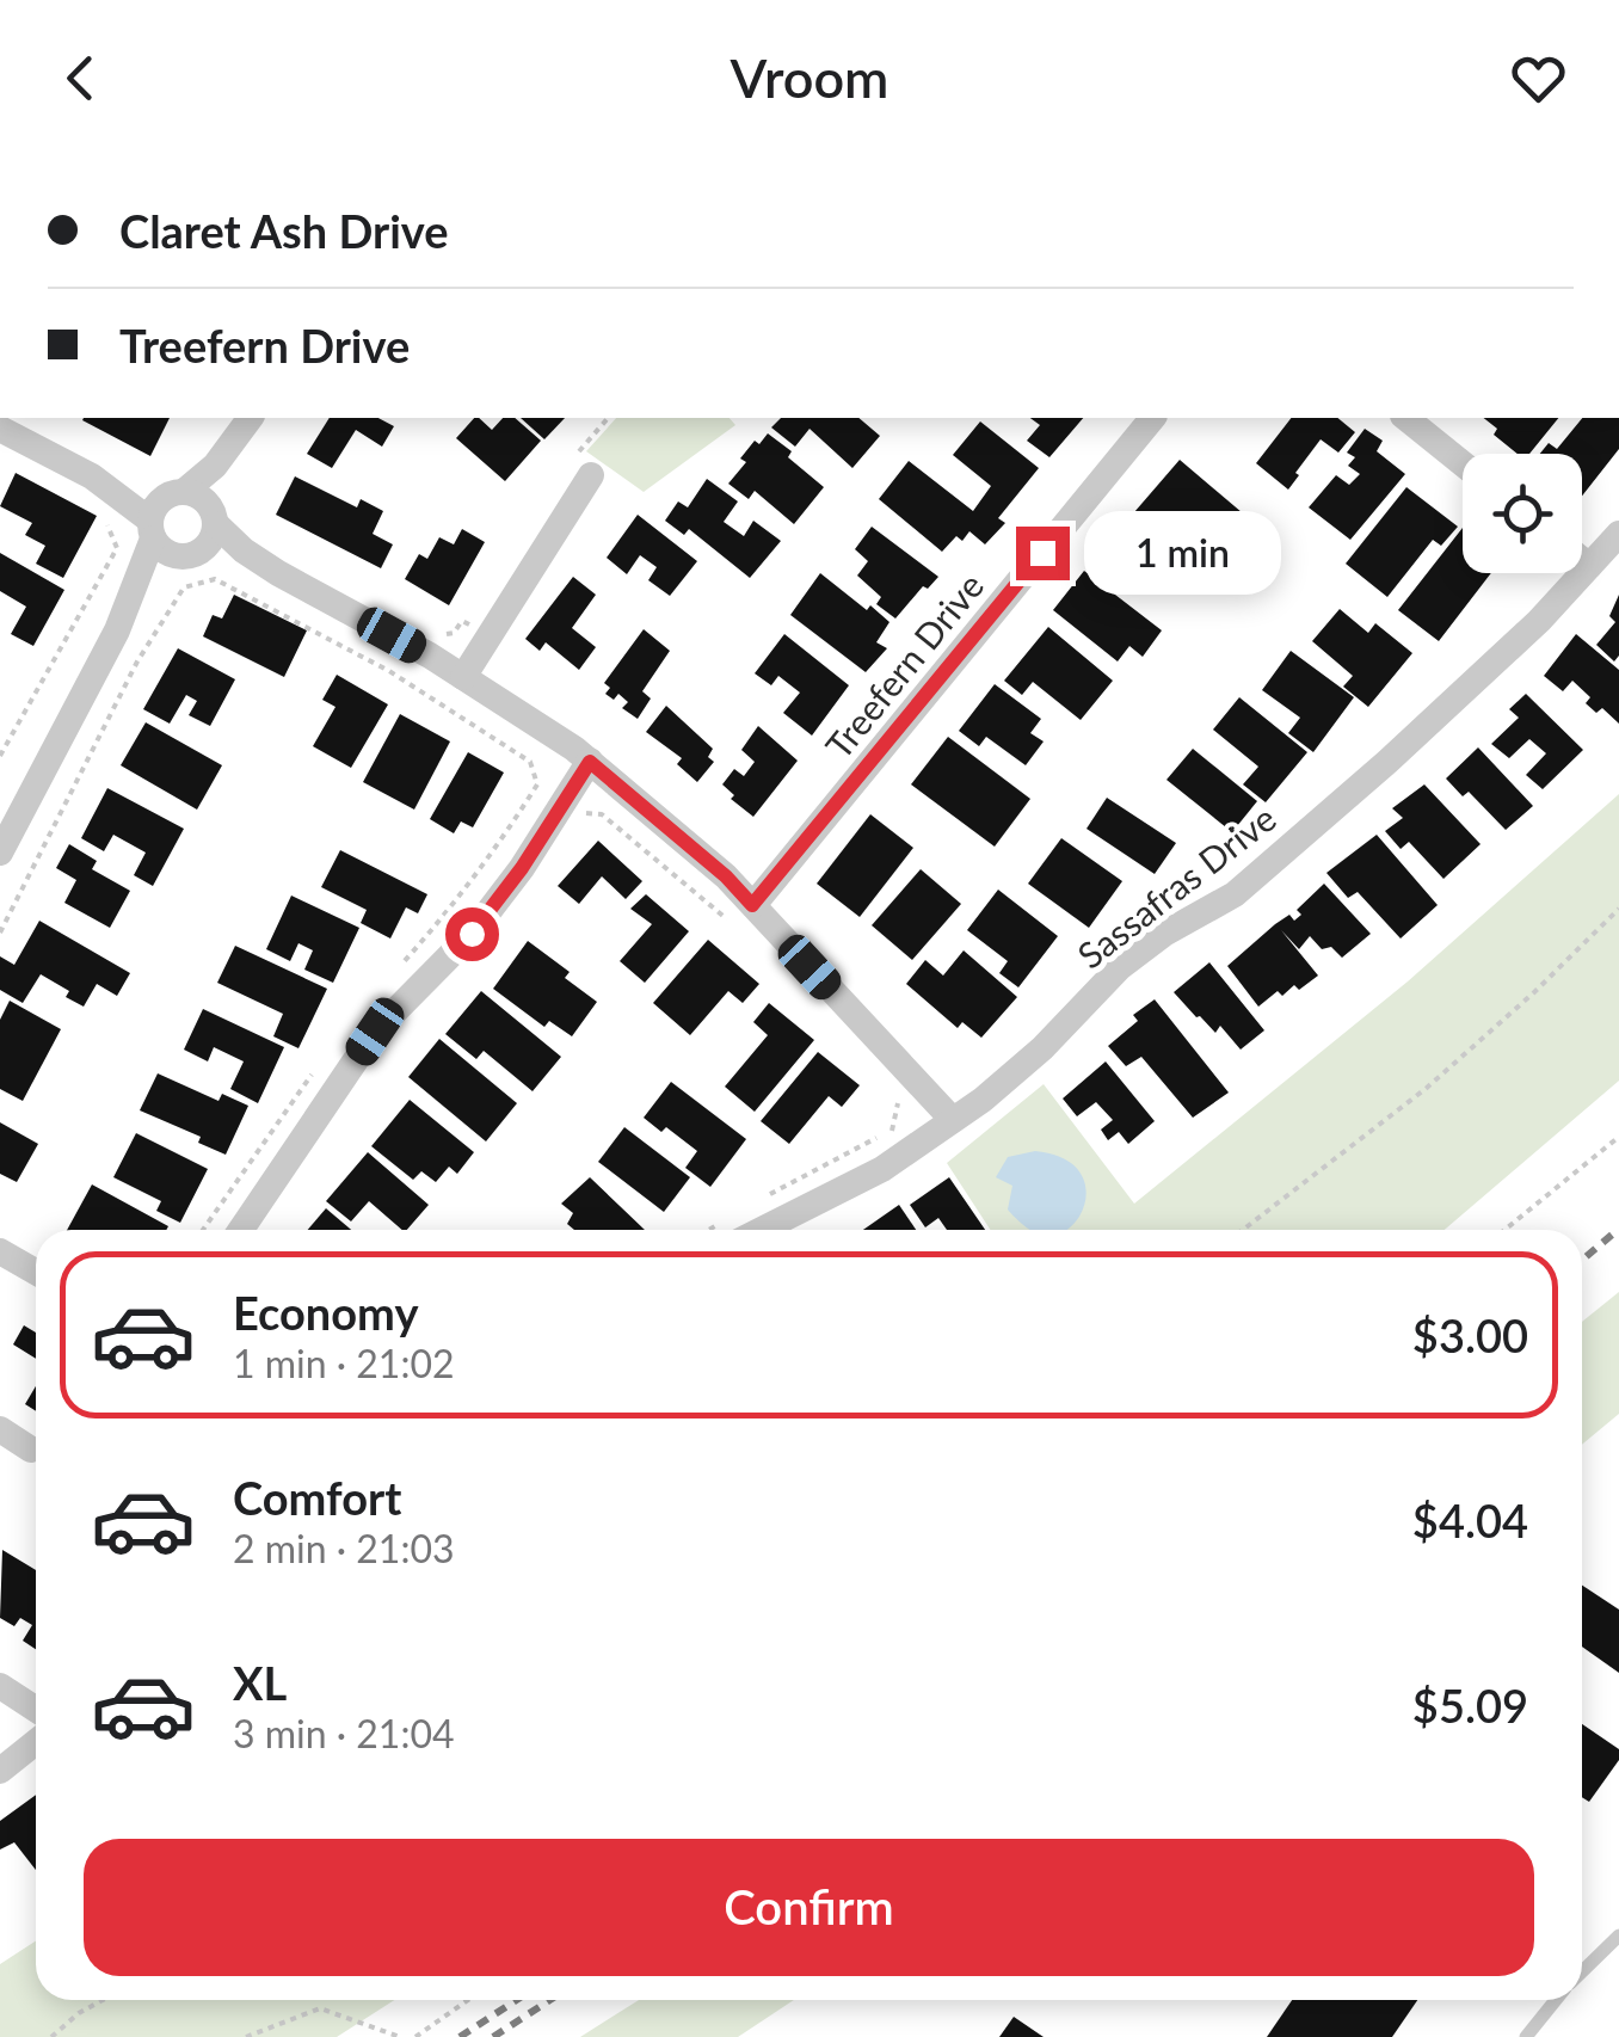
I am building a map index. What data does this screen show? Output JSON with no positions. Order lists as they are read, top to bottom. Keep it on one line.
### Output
{"streets":{"street":["Treefern Drive","Sassafras Drive"]},"page":{"header":"Vroom","banner":["Claret Ash Drive","Treefern Drive"],"bubble":"1 min","list":[{"name":"Economy","note":"1 min · 21:02","value":"$3.00"},{"name":"Comfort","note":"2 min · 21:03","value":"$4.04"},{"name":"XL","note":"3 min · 21:04","value":"$5.09"}],"buttons":"Confirm"}}
